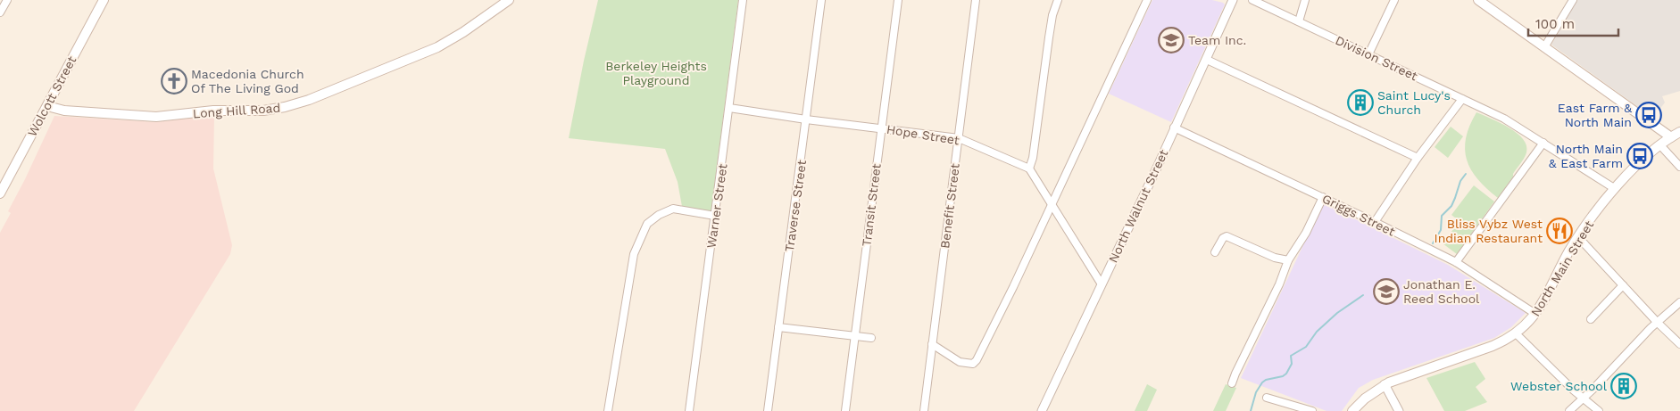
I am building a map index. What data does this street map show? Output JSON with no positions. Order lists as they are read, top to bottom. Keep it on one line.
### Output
{"streets":{"main road":["Wolcott Street","Long Hill Road","North Main Street"],"street":["Division Street","Hope Street","Transit Street","Warner Street","Traverse Street","Benefit Street","North Walnut Street","Griggs Street"]},"crossings":[["Division Street","North Main Street"],["Wolcott Street","Long Hill Road"],["Hope Street","Transit Street"],["Hope Street","Warner Street"],["Hope Street","Traverse Street"],["Hope Street","Benefit Street"],["North Walnut Street","Griggs Street"],["Griggs Street","North Main Street"]],"parks":["Berkeley Heights Playground"],"places":{"school or university":["Team Inc.","Jonathan E. Reed School"],"church":["Macedonia Church Of The Living God"],"building":["Saint Lucy's Church","Webster School"],"bus stop":["East Farm & North Main","North Main & East Farm"],"restaurant":["Bliss Vybz West Indian Restaurant"]},"scale_bar":"100 m"}
